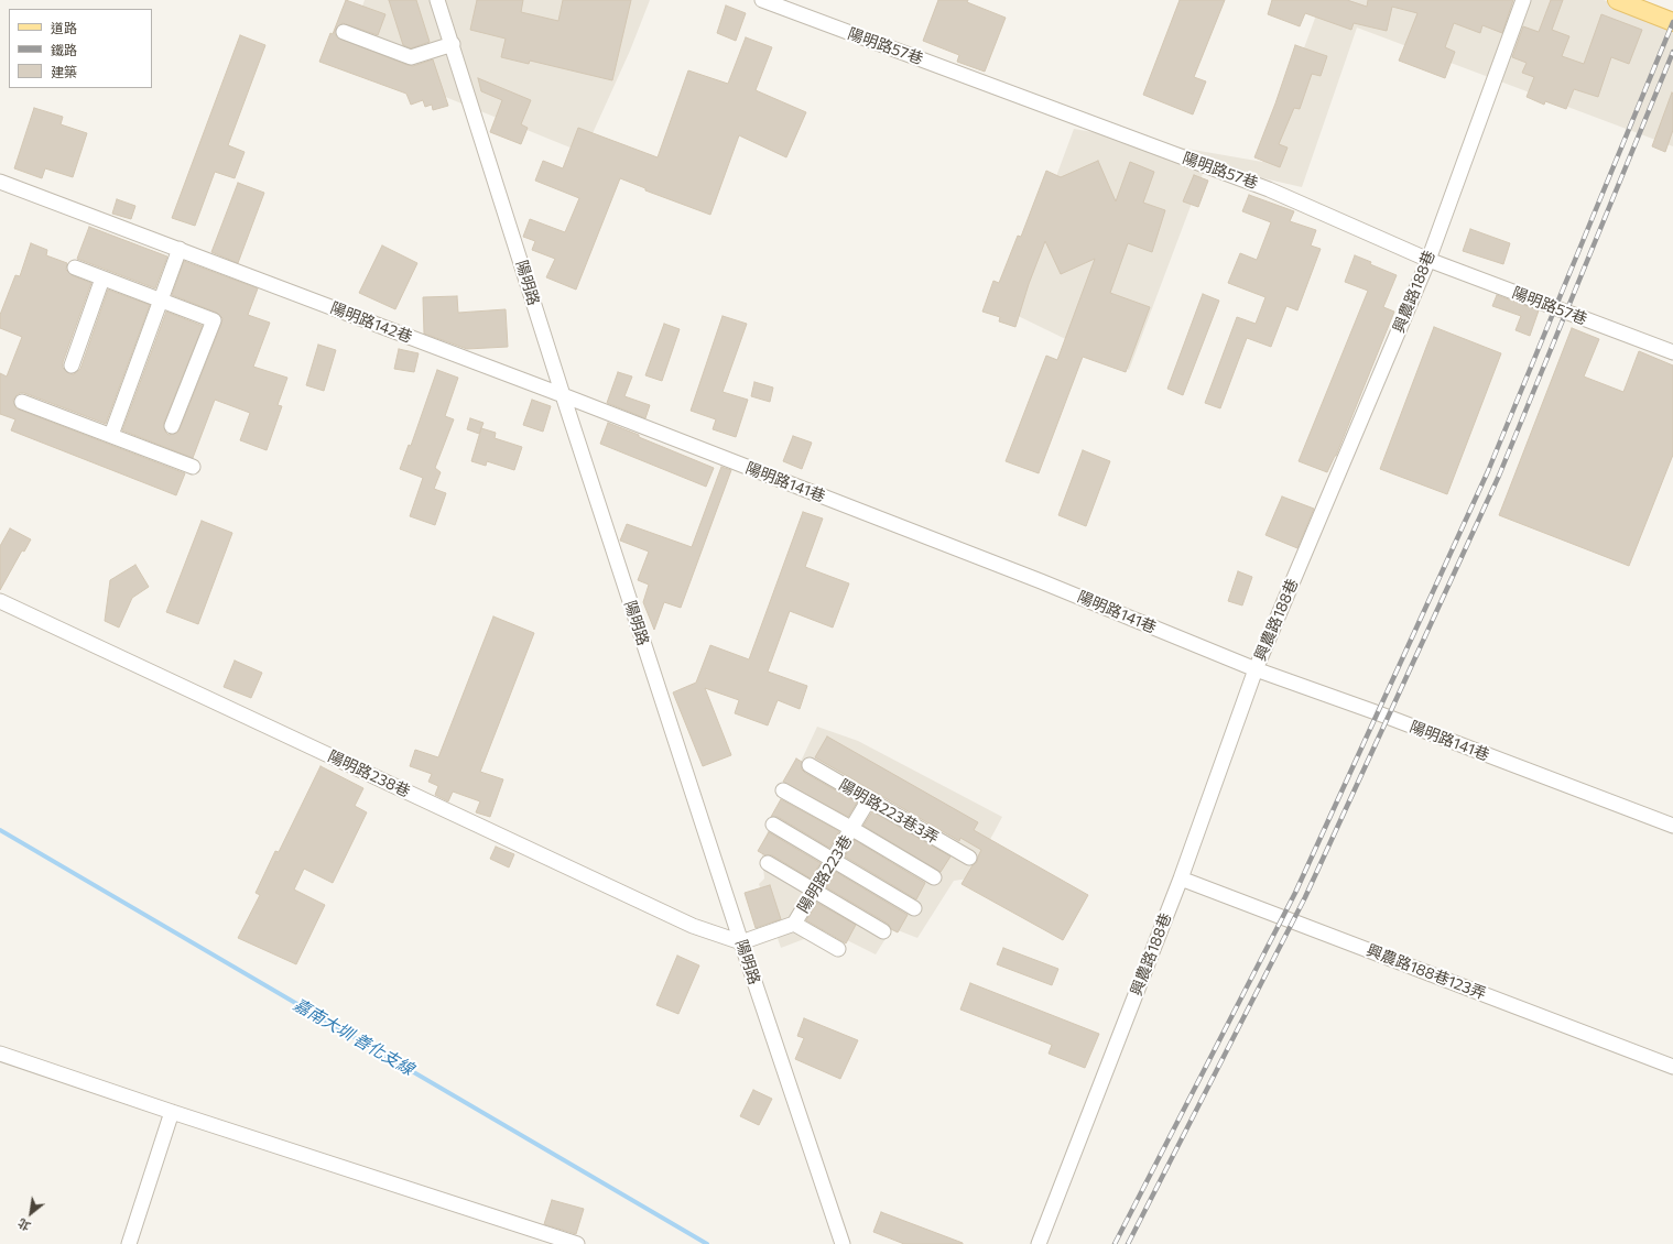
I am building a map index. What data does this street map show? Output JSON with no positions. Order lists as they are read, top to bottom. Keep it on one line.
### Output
{"streets":{"street":["陽明路57巷","陽明路","興農路188巷","陽明路142巷","陽明路141巷","陽明路238巷","陽明路223巷3弄","陽明路223巷","興農路188巷123弄"]},"crossings":[["陽明路57巷","興農路188巷"],["陽明路","陽明路142巷"],["陽明路","陽明路141巷"],["陽明路","陽明路238巷"],["陽明路","陽明路223巷"],["興農路188巷","陽明路141巷"],["興農路188巷","興農路188巷123弄"],["陽明路142巷","陽明路141巷"],["陽明路238巷","陽明路223巷"],["陽明路223巷3弄","陽明路223巷"]],"water":["嘉南大圳 善化支線"],"legend":["道路","鐵路","建築"],"north":"bottom left"}
